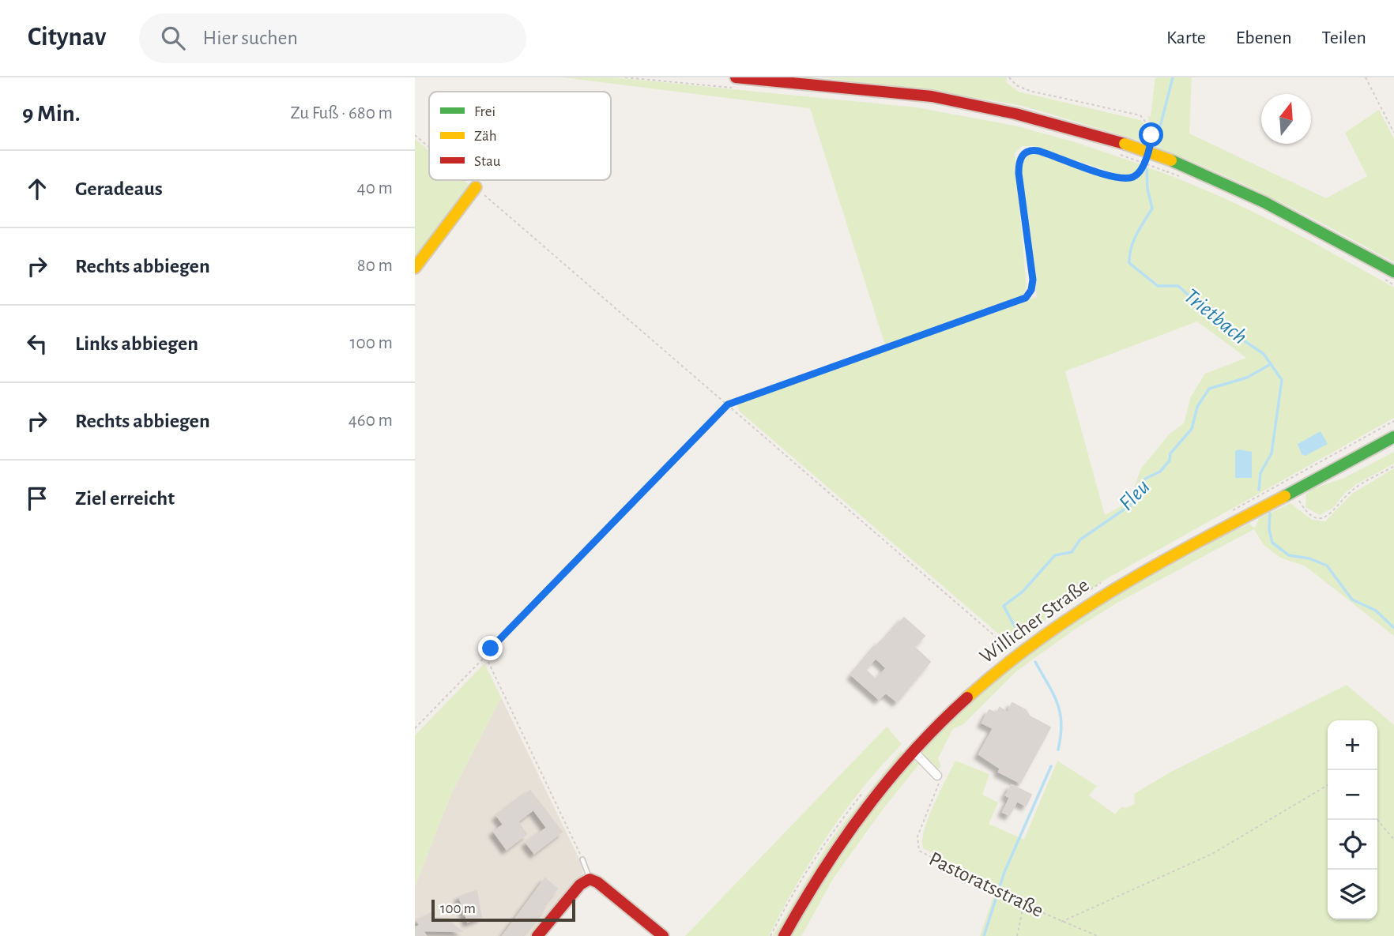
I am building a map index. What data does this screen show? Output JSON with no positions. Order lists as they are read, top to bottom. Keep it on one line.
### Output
{"streets":{"main road":["Willicher Straße"],"path":["Pastoratsstraße"]},"water":["Trietbach","Fleu"],"legend":["Frei","Zäh","Stau"],"scale_bar":"100 m","north":"top","page":{"header":"Citynav","search":"Hier suchen","nav":["Karte","Ebenen","Teilen"],"heading":["9 Min.","Zu Fuß · 680 m"],"list":[["Geradeaus","40 m"],["Rechts abbiegen","80 m"],["Links abbiegen","100 m"],["Rechts abbiegen","460 m"],"Ziel erreicht"],"map_buttons":["+","−"],"scale":"100 m"}}
